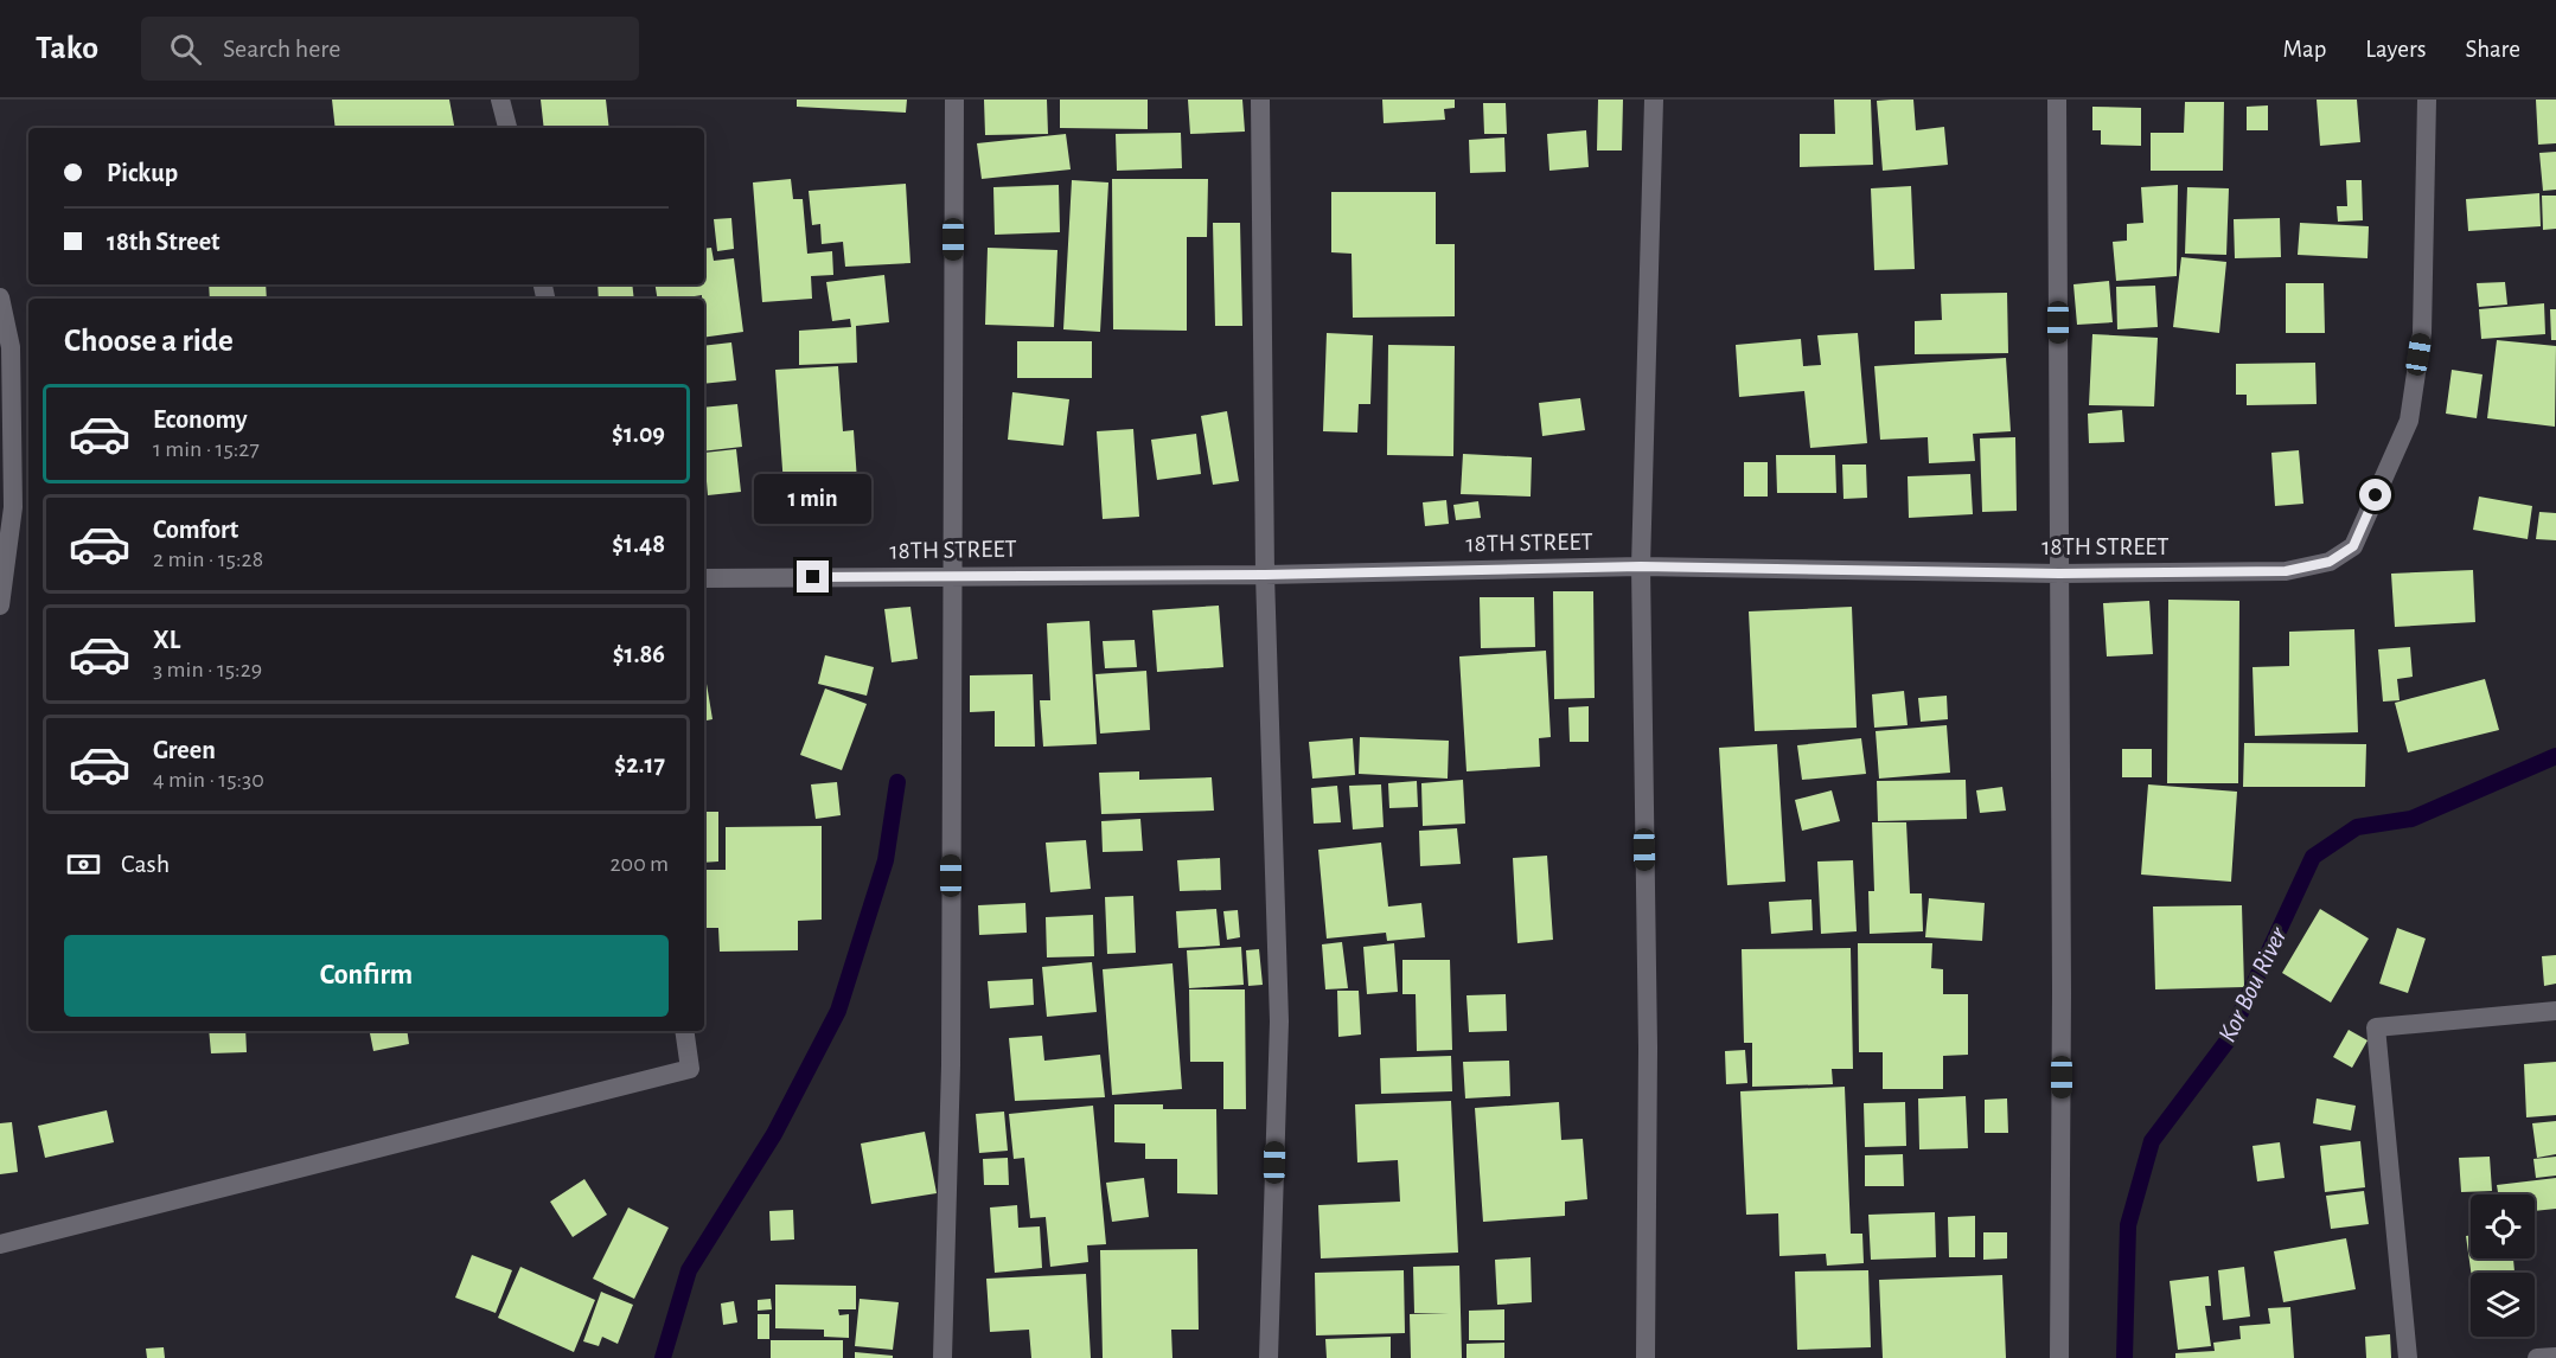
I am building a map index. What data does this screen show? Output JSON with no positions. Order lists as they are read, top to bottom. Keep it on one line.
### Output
{"streets":{"street":["18TH STREET"]},"water":["Kor Bou River"],"page":{"header":"Tako","search":"Search here","nav":["Map","Layers","Share"],"banner":["Pickup","18th Street"],"heading":"Choose a ride","list":[{"name":"Economy","note":"1 min · 15:27","value":"$1.09"},{"name":"Comfort","note":"2 min · 15:28","value":"$1.48"},{"name":"XL","note":"3 min · 15:29","value":"$1.86"},{"name":"Green","note":"4 min · 15:30","value":"$2.17"}],"bubble":"1 min","pay":["Cash","200 m"],"buttons":"Confirm"}}
